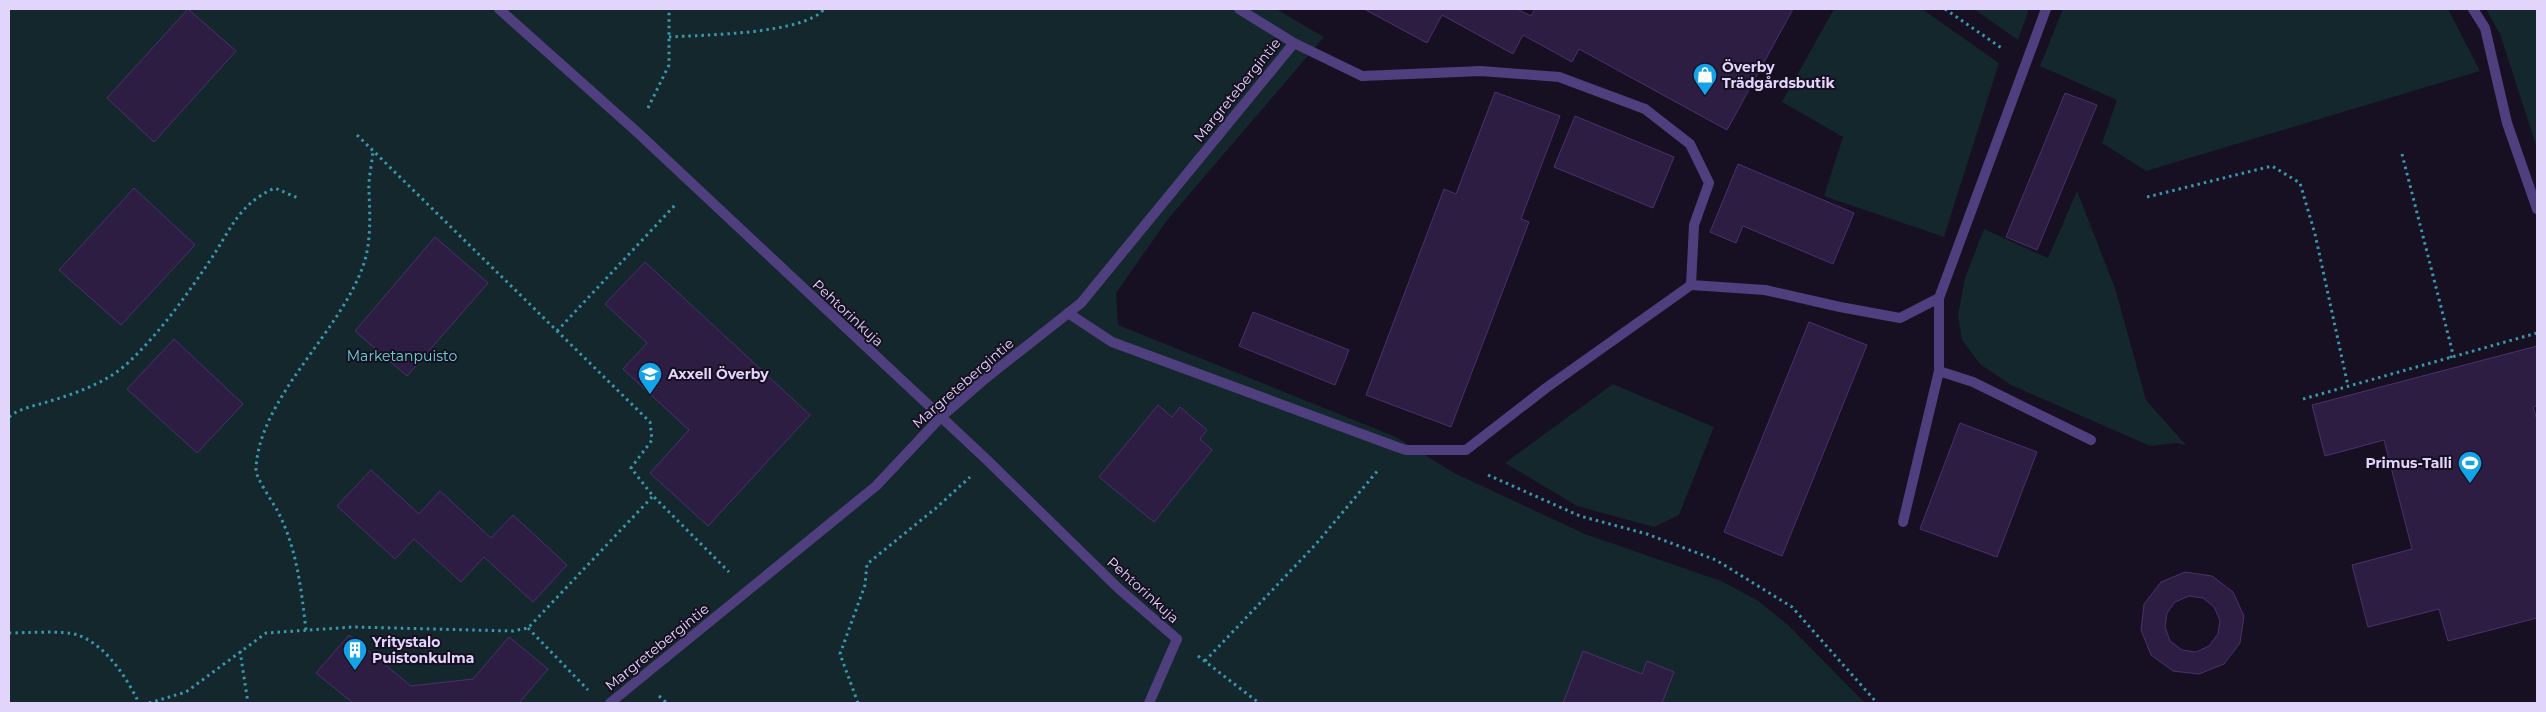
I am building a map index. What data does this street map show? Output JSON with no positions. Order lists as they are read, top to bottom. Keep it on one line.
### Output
{"streets":{"street":["Margretebergintie","Pehtorinkuja"]},"crossings":[["Margretebergintie","Pehtorinkuja"]],"parks":["Marketanpuisto"],"places":{"shop":["Överby Trädgårdsbutik"],"school or university":["Axxell Överby"],"sports":["Primus-Talli"],"building":["Yritystalo Puistonkulma"]}}
